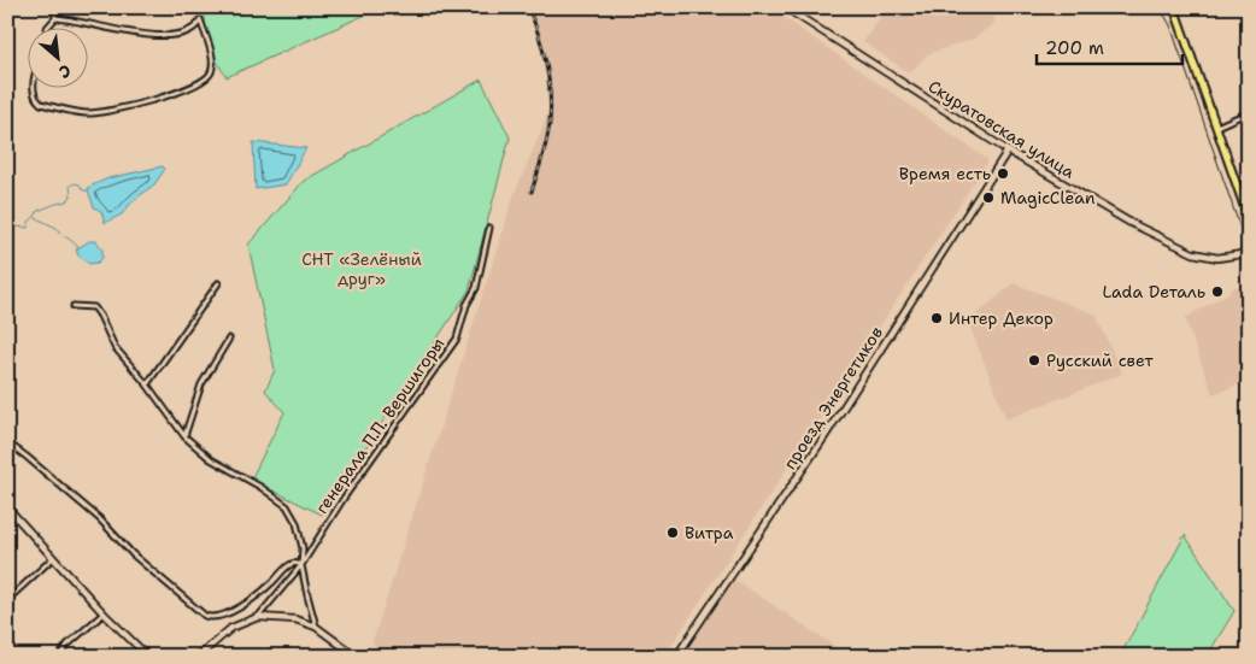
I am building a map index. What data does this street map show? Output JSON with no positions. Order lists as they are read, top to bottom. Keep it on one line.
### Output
{"streets":{"street":["Скуратовская улица","проезд Энергетиков","генерала П.П. Вершигоры"]},"crossings":[["Скуратовская улица","проезд Энергетиков"]],"parks":["СНТ «Зелёный друг»"],"places":["Время есть","MagicClean","Lada Dеталь","Интер Декор","Русский свет","Витра"],"scale_bar":"200 m","north":"bottom right"}
